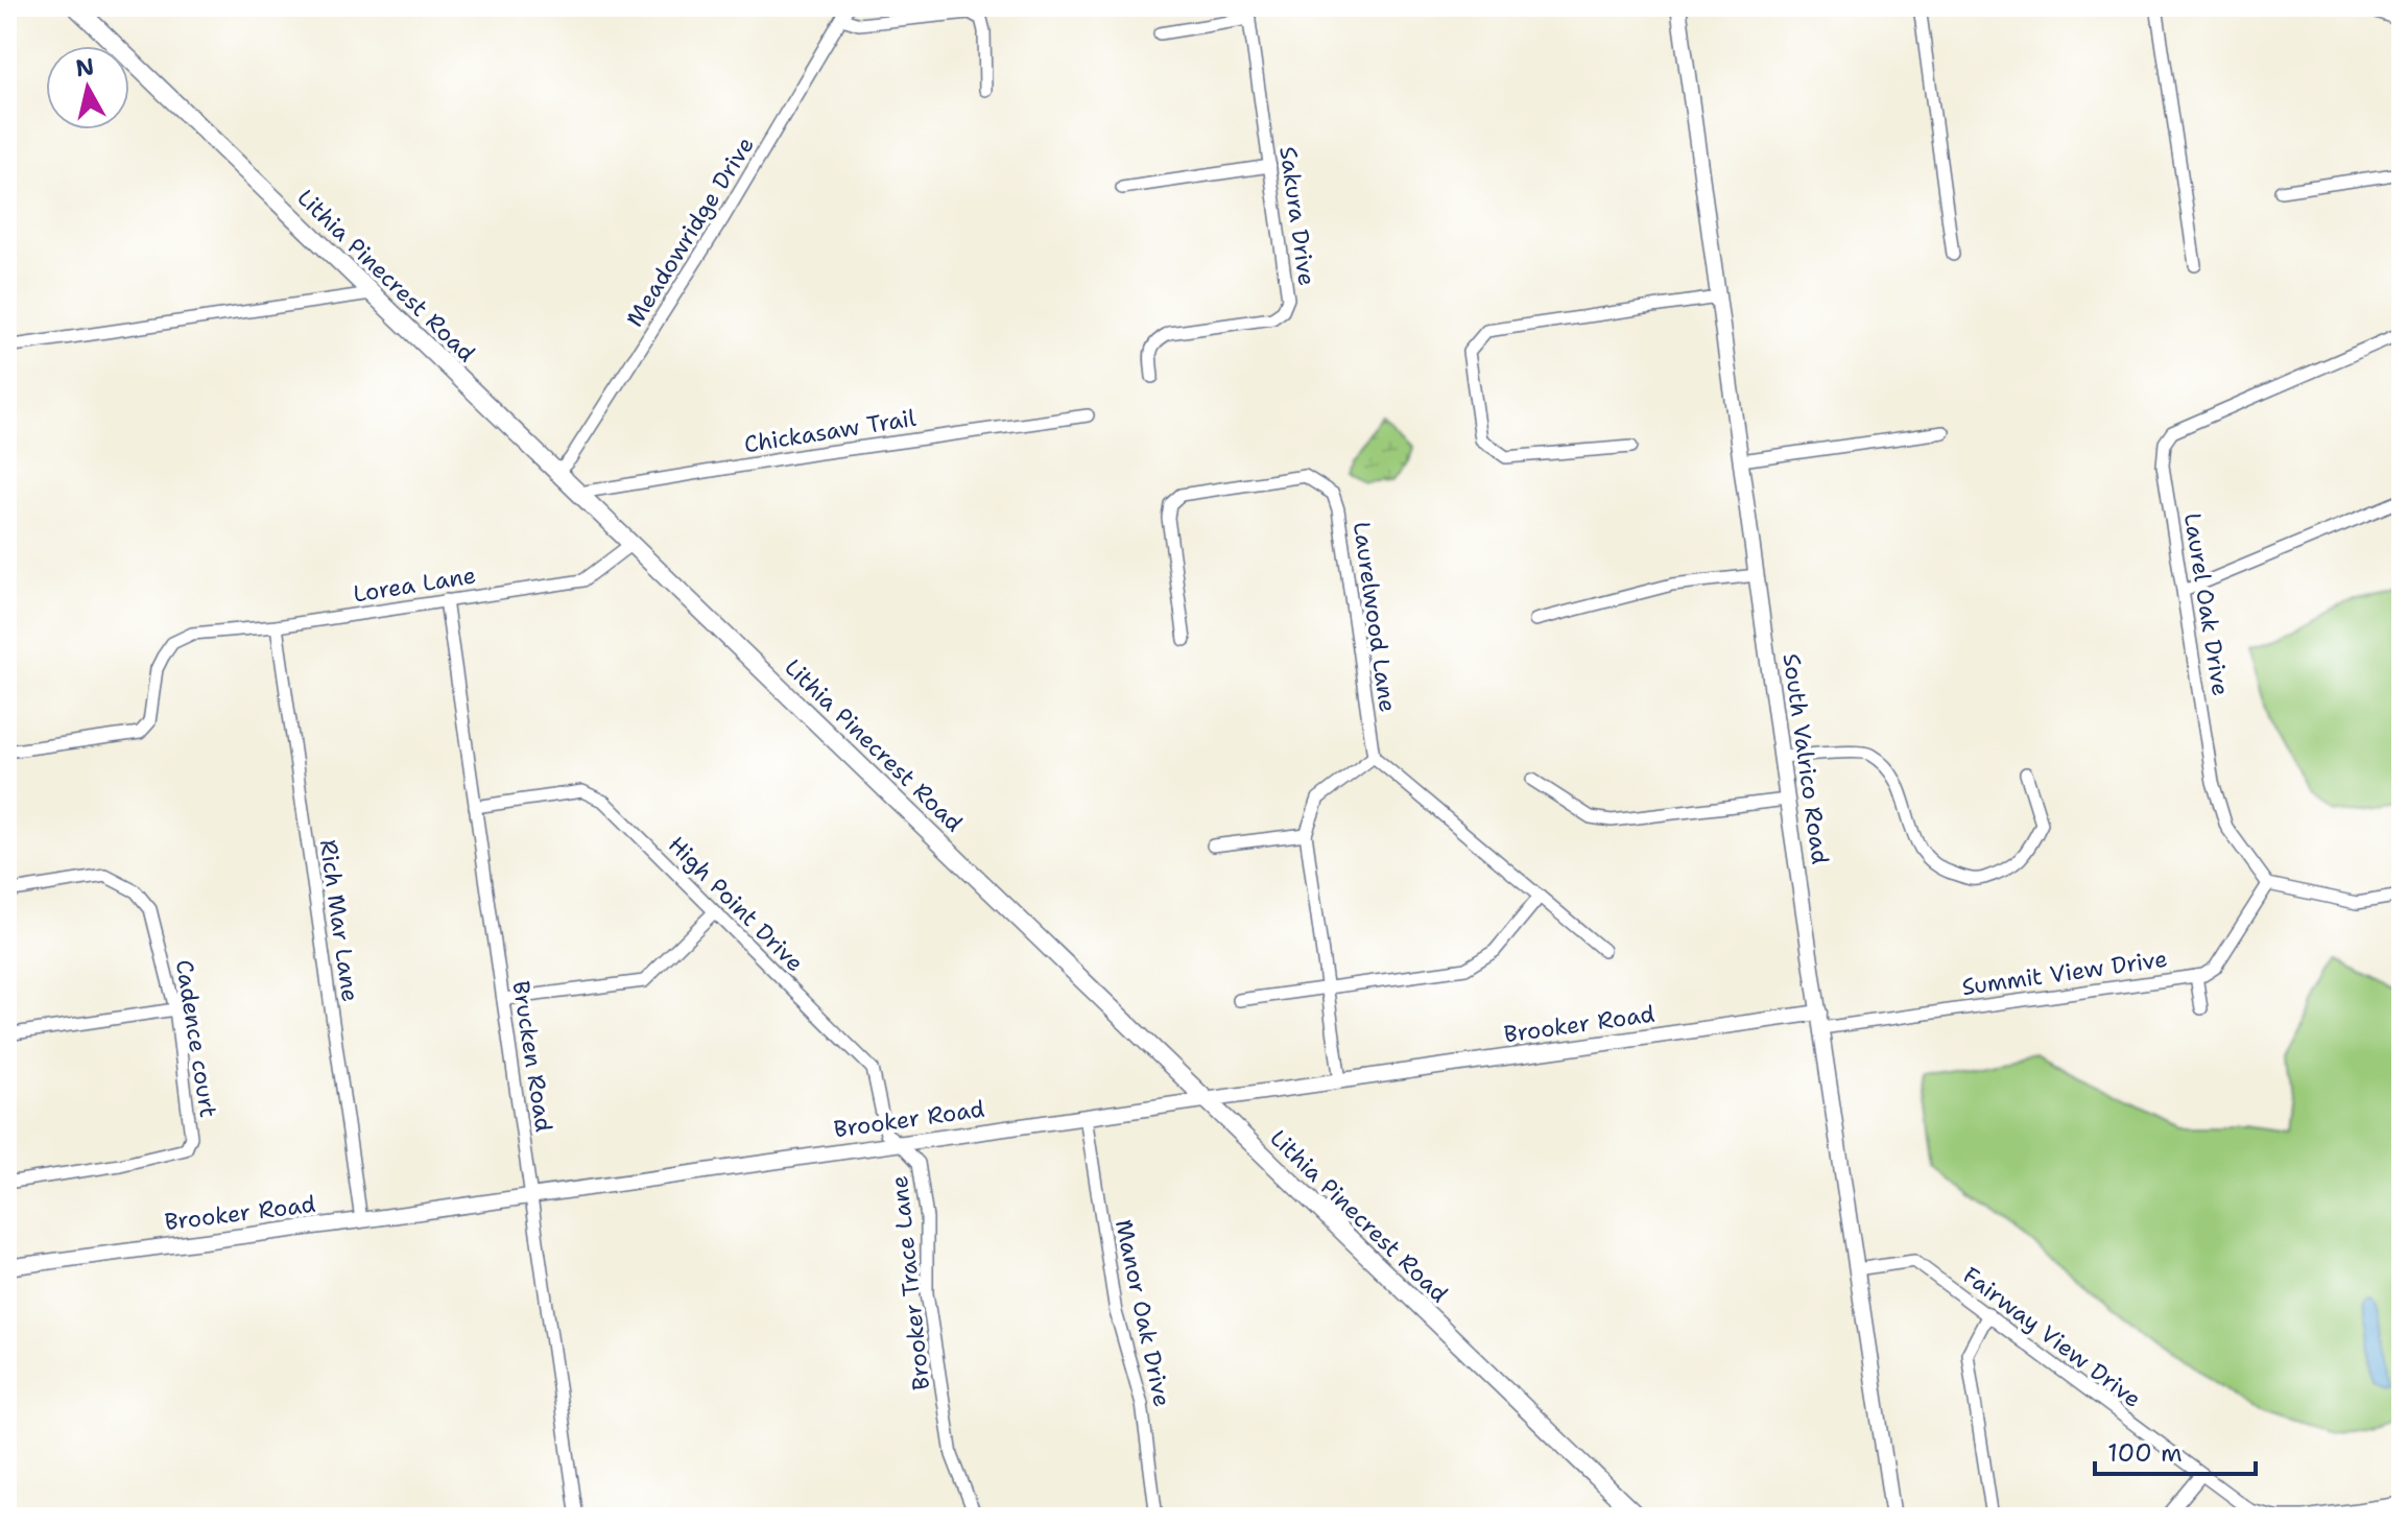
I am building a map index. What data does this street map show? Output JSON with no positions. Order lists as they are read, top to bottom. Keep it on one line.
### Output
{"streets":{"main road":["Lithia Pinecrest Road"],"street":["Sakura Drive","Meadowridge Drive","Chickasaw Trail","Lorea Lane","Laurel Oak Drive","Laurelwood Lane","South Valrico Road","High Point Drive","Rich Mar Lane","Summit View Drive","Brooker Road","Cadence court","Brucken Road","Brooker Trace Lane","Manor Oak Drive","Fairway View Drive"]},"crossings":[["Meadowridge Drive","Lithia Pinecrest Road"],["Lithia Pinecrest Road","Chickasaw Trail"],["Lithia Pinecrest Road","Lorea Lane"],["Lithia Pinecrest Road","Brooker Road"],["Lorea Lane","Rich Mar Lane"],["Lorea Lane","Brucken Road"],["Laurel Oak Drive","Summit View Drive"],["South Valrico Road","Summit View Drive"],["South Valrico Road","Brooker Road"],["South Valrico Road","Fairway View Drive"],["High Point Drive","Brooker Road"],["High Point Drive","Brucken Road"],["High Point Drive","Brooker Trace Lane"],["Rich Mar Lane","Brooker Road"],["Summit View Drive","Brooker Road"],["Brooker Road","Brucken Road"],["Brooker Road","Brooker Trace Lane"],["Brooker Road","Manor Oak Drive"]],"scale_bar":"100 m","north":"top"}
